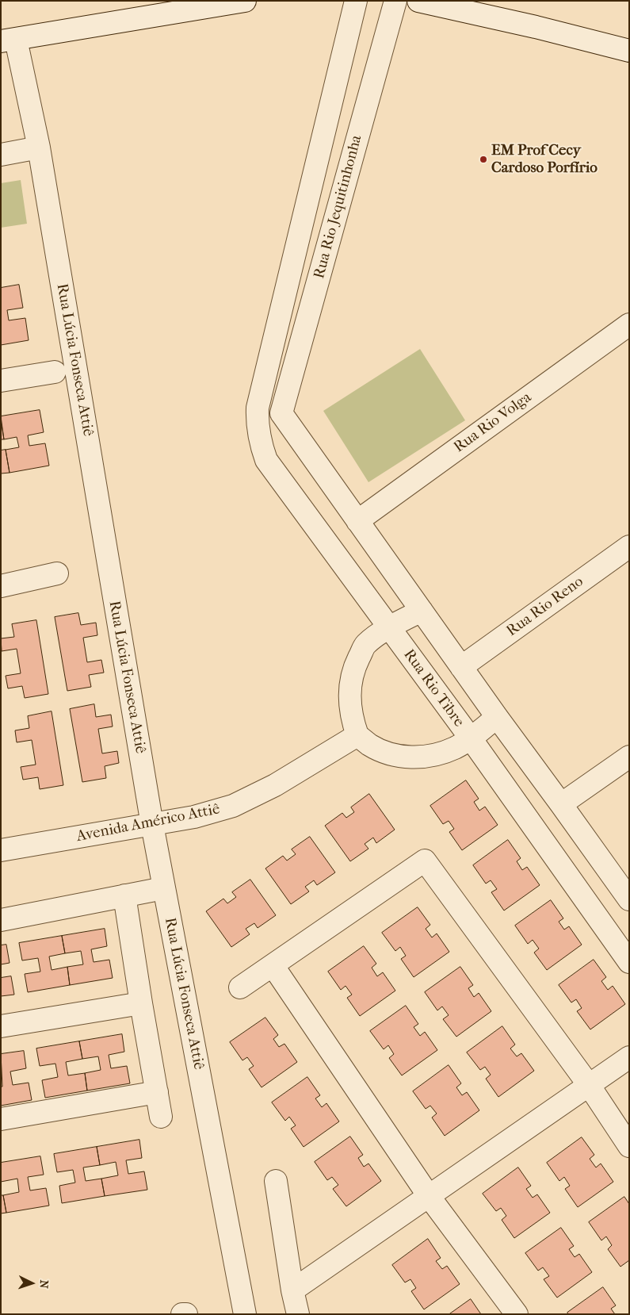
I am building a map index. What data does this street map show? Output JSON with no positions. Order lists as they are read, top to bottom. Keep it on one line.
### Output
{"streets":{"street":["Rua Rio Jequitinhonha","Rua Lúcia Fonseca Attiê","Rua Rio Volga","Rua Rio Reno","Rua Rio Tibre","Avenida Américo Attiê"]},"crossings":[["Rua Rio Jequitinhonha","Rua Rio Tibre"],["Rua Lúcia Fonseca Attiê","Avenida Américo Attiê"]],"places":["EM Prof Cecy Cardoso Porfírio"],"north":"right"}
